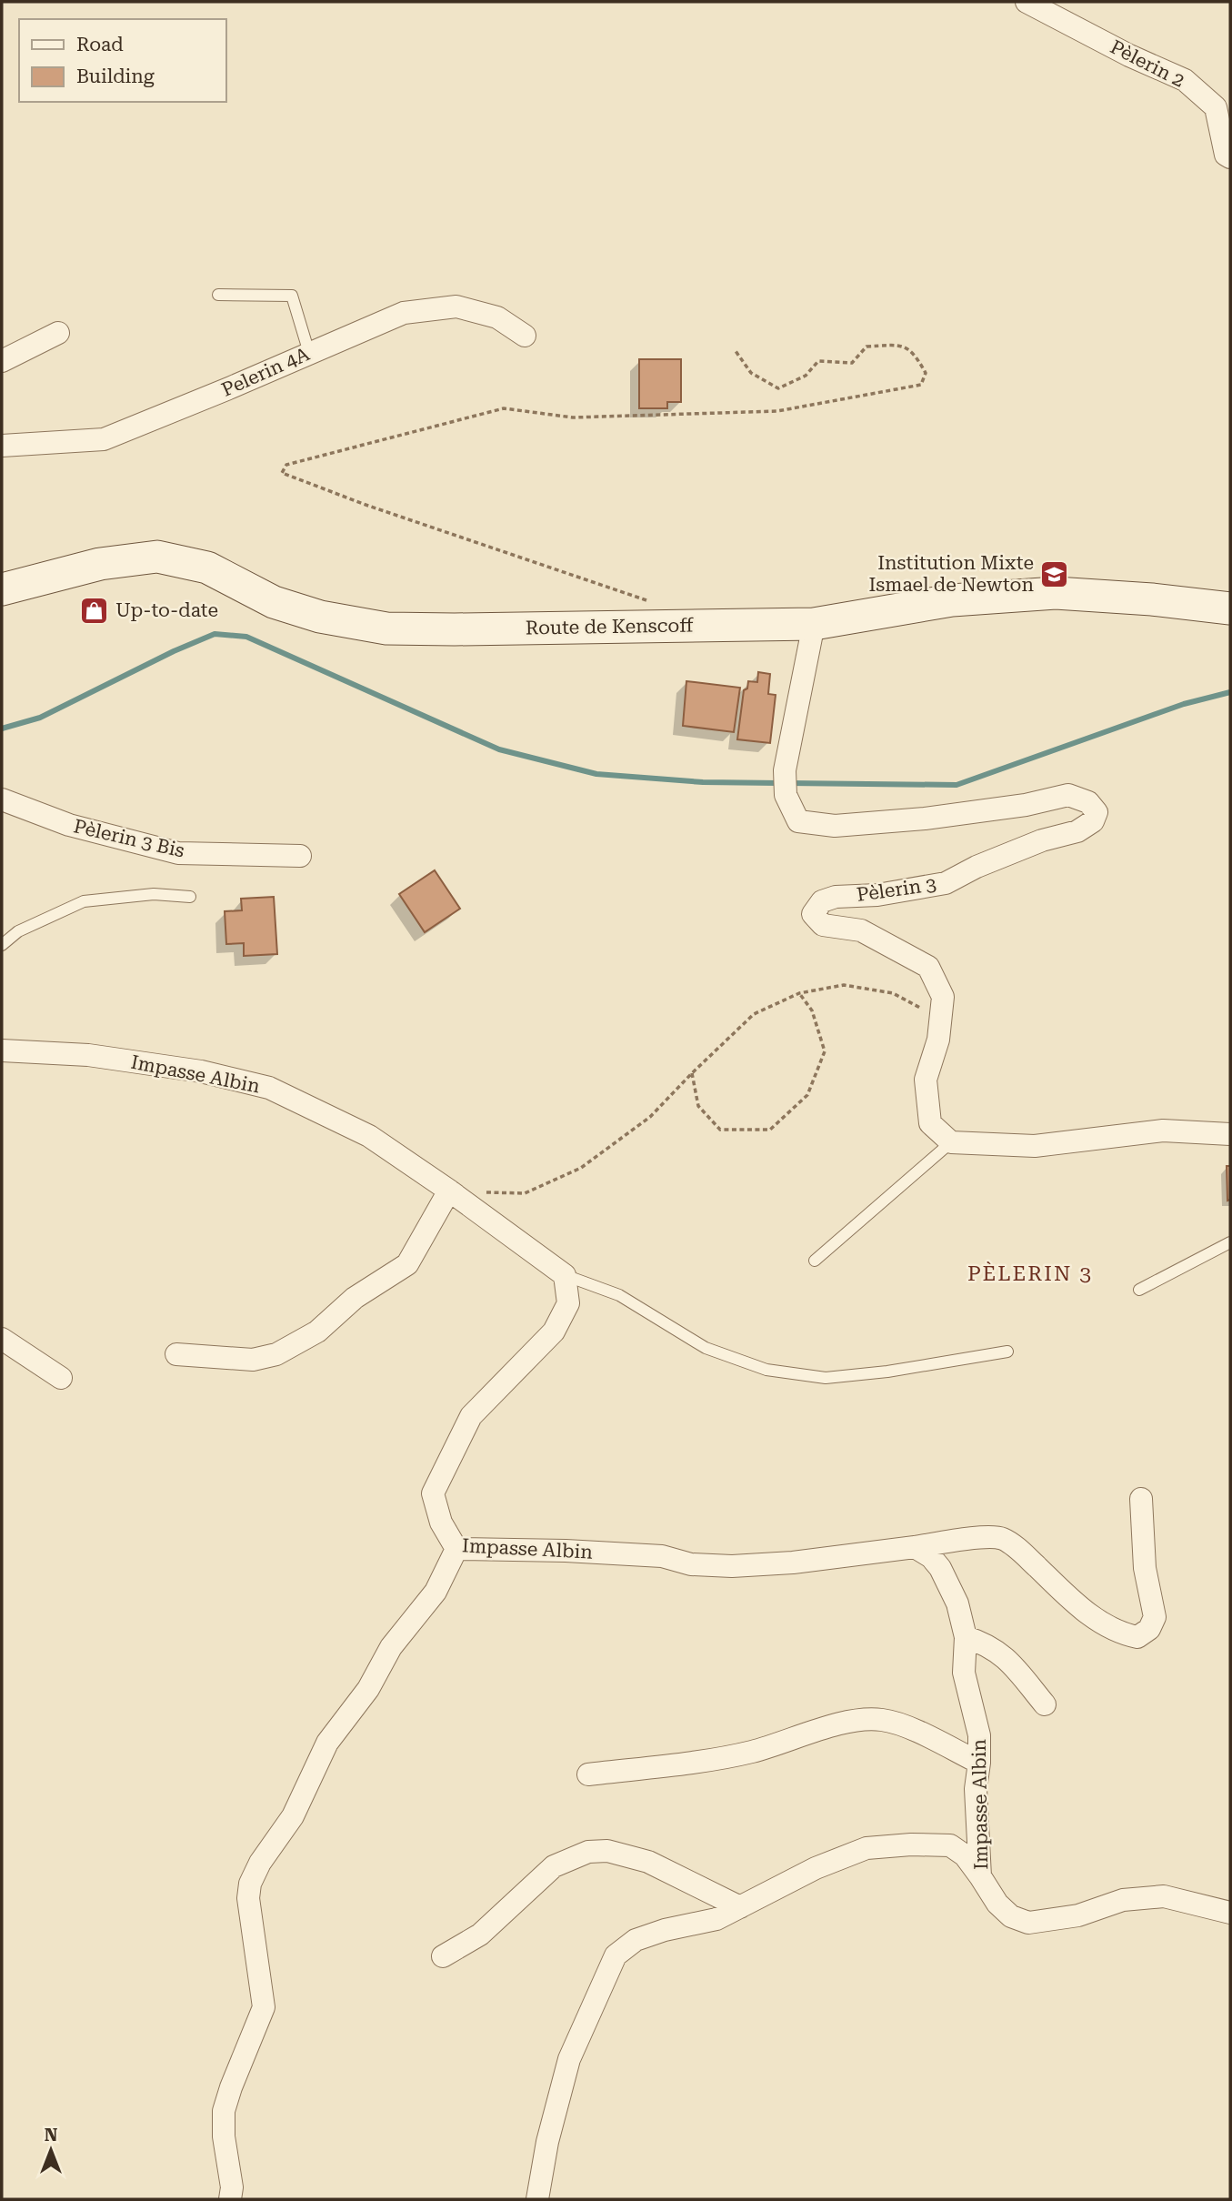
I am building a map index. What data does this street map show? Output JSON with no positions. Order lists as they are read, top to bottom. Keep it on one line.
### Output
{"streets":{"main road":["Route de Kenscoff"],"street":["Pèlerin 2","Pelerin 4A","Pèlerin 3 Bis","Pèlerin 3","Impasse Albin"]},"crossings":[["Route de Kenscoff","Pèlerin 3"]],"districts":["PÈLERIN 3"],"places":{"school or university":["Institution Mixte Ismael de Newton"],"shop":["Up-to-date"]},"legend":["Road","Building"],"north":"top"}
